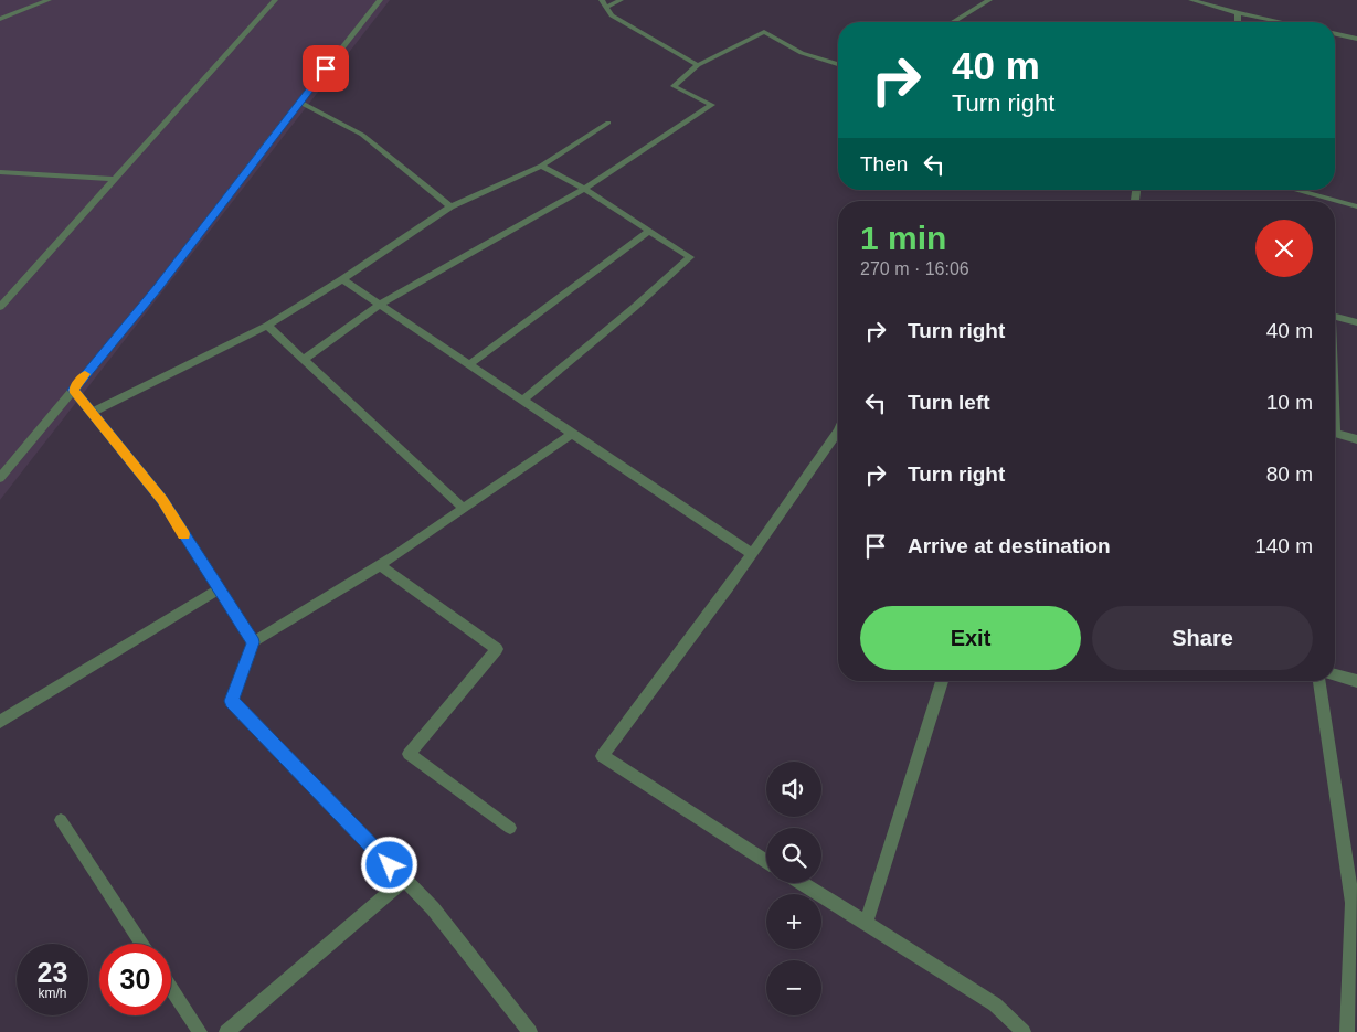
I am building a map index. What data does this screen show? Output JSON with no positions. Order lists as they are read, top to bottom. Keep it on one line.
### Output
{"page":{"turn":["40 m","Turn right"],"then":"Then","heading":["1 min","270 m · 16:06"],"list":[{"name":"Turn right","value":"40 m"},{"name":"Turn left","value":"10 m"},{"name":"Turn right","value":"80 m"},{"name":"Arrive at destination","value":"140 m"}],"buttons":["Exit","Share"],"map_buttons":["+","−"],"speed":"23 km/h","limit":"30"}}
